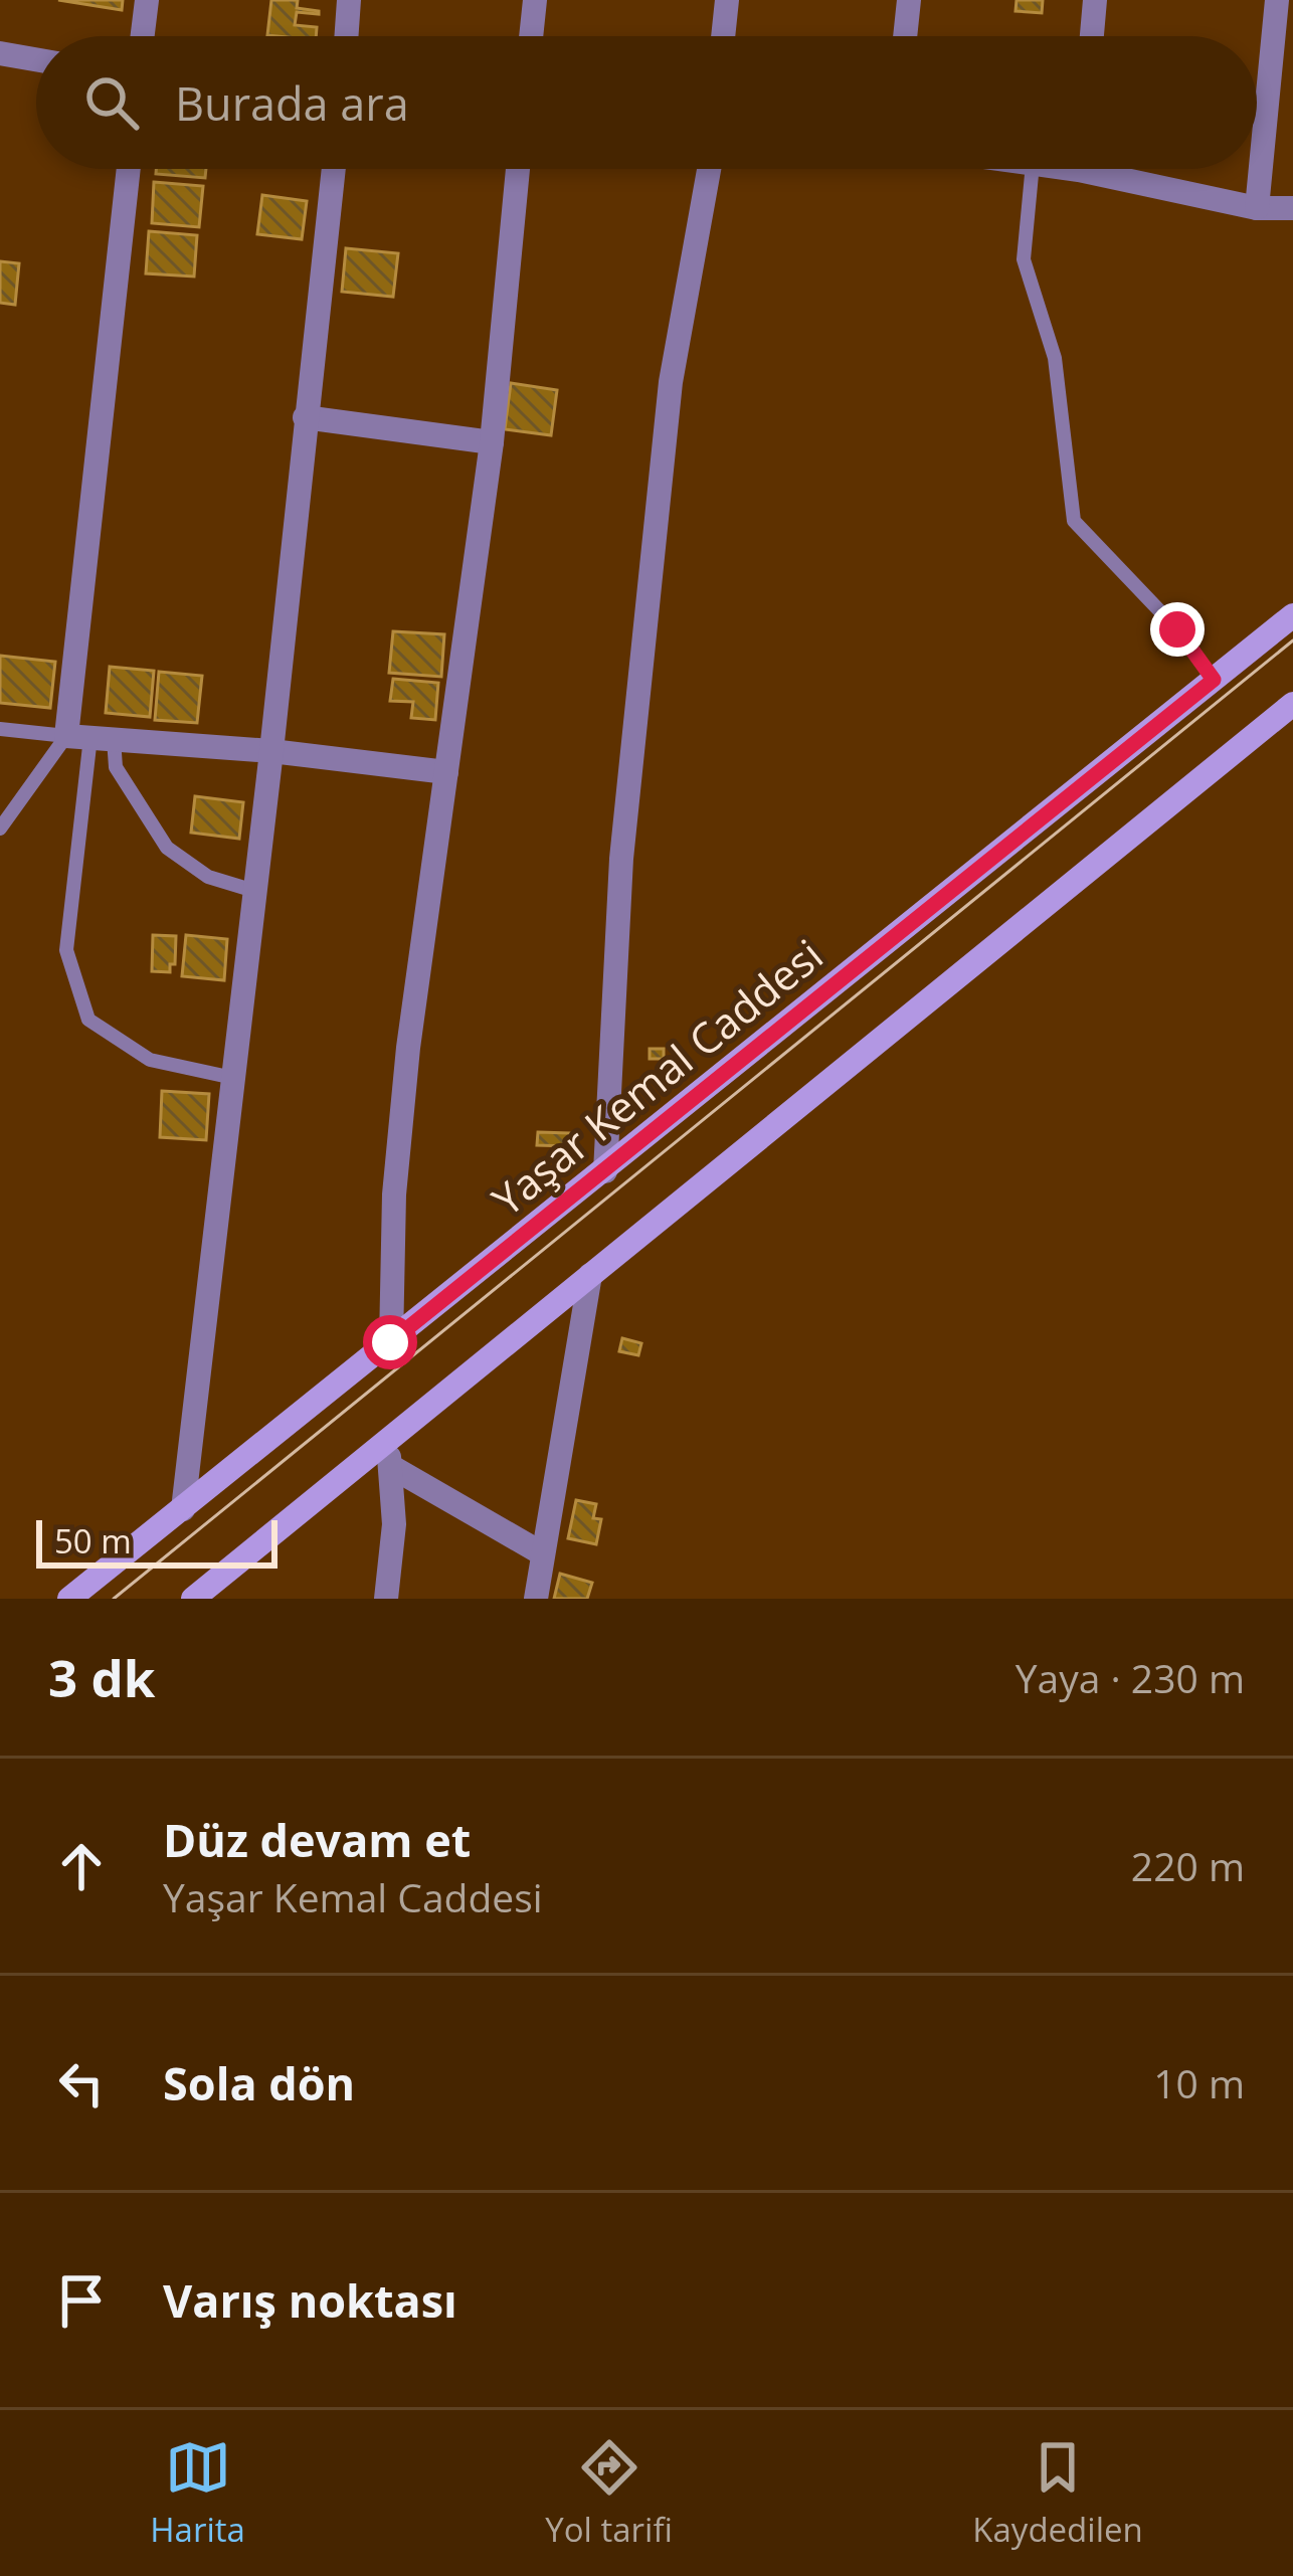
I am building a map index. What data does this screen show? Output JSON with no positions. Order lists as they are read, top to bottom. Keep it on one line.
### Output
{"streets":{"main road":["Yaşar Kemal Caddesi"]},"scale_bar":"50 m","page":{"search":"Burada ara","scale":"50 m","heading":["3 dk","Yaya · 230 m"],"list":[["Düz devam et","Yaşar Kemal Caddesi","220 m"],["Sola dön","10 m"],"Varış noktası"],"nav":["Harita","Yol tarifi","Kaydedilen"]}}
